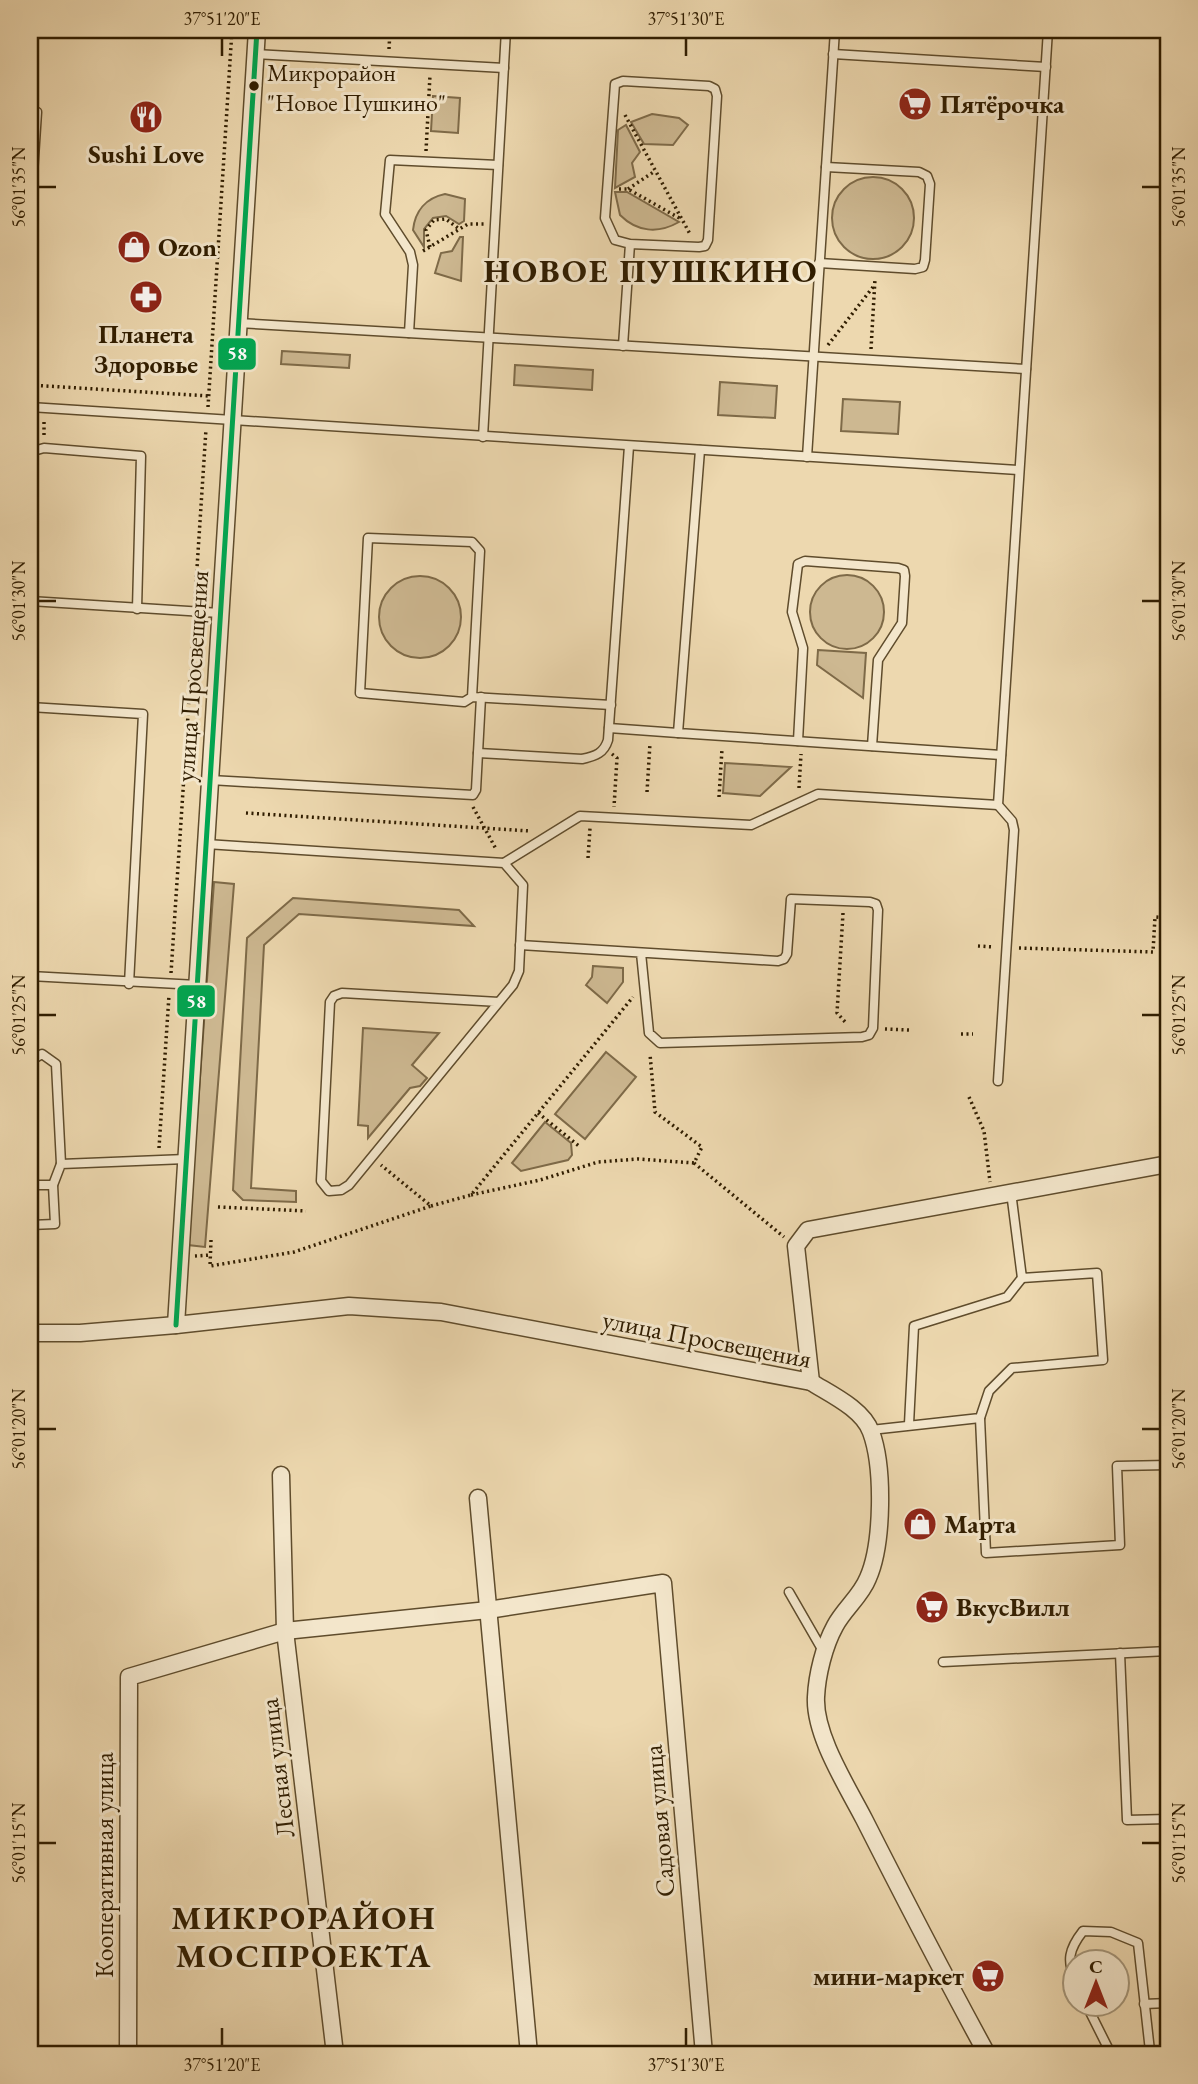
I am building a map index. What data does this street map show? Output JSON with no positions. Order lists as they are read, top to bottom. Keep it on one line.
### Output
{"streets":{"street":["улица Просвещения","Лесная улица","Садовая улица","Кооперативная улица"]},"crossings":[["Лесная улица","Кооперативная улица"]],"districts":["НОВОЕ ПУШКИНО","МИКРОРАЙОН МОСПРОЕКТА"],"places":{"other":["Микрорайон \"Новое Пушкино\""],"supermarket":["Пятёрочка","ВкусВилл","мини-маркет"],"restaurant":["Sushi Love"],"shop":["Ozon","Марта"],"pharmacy":["Планета Здоровье"]},"lines":["transit line 58"],"north":"top","coordinates":["37°51'20\"E","37°51'30\"E","56°01'35\"N","56°01'30\"N","56°01'25\"N","56°01'20\"N","56°01'15\"N"]}
